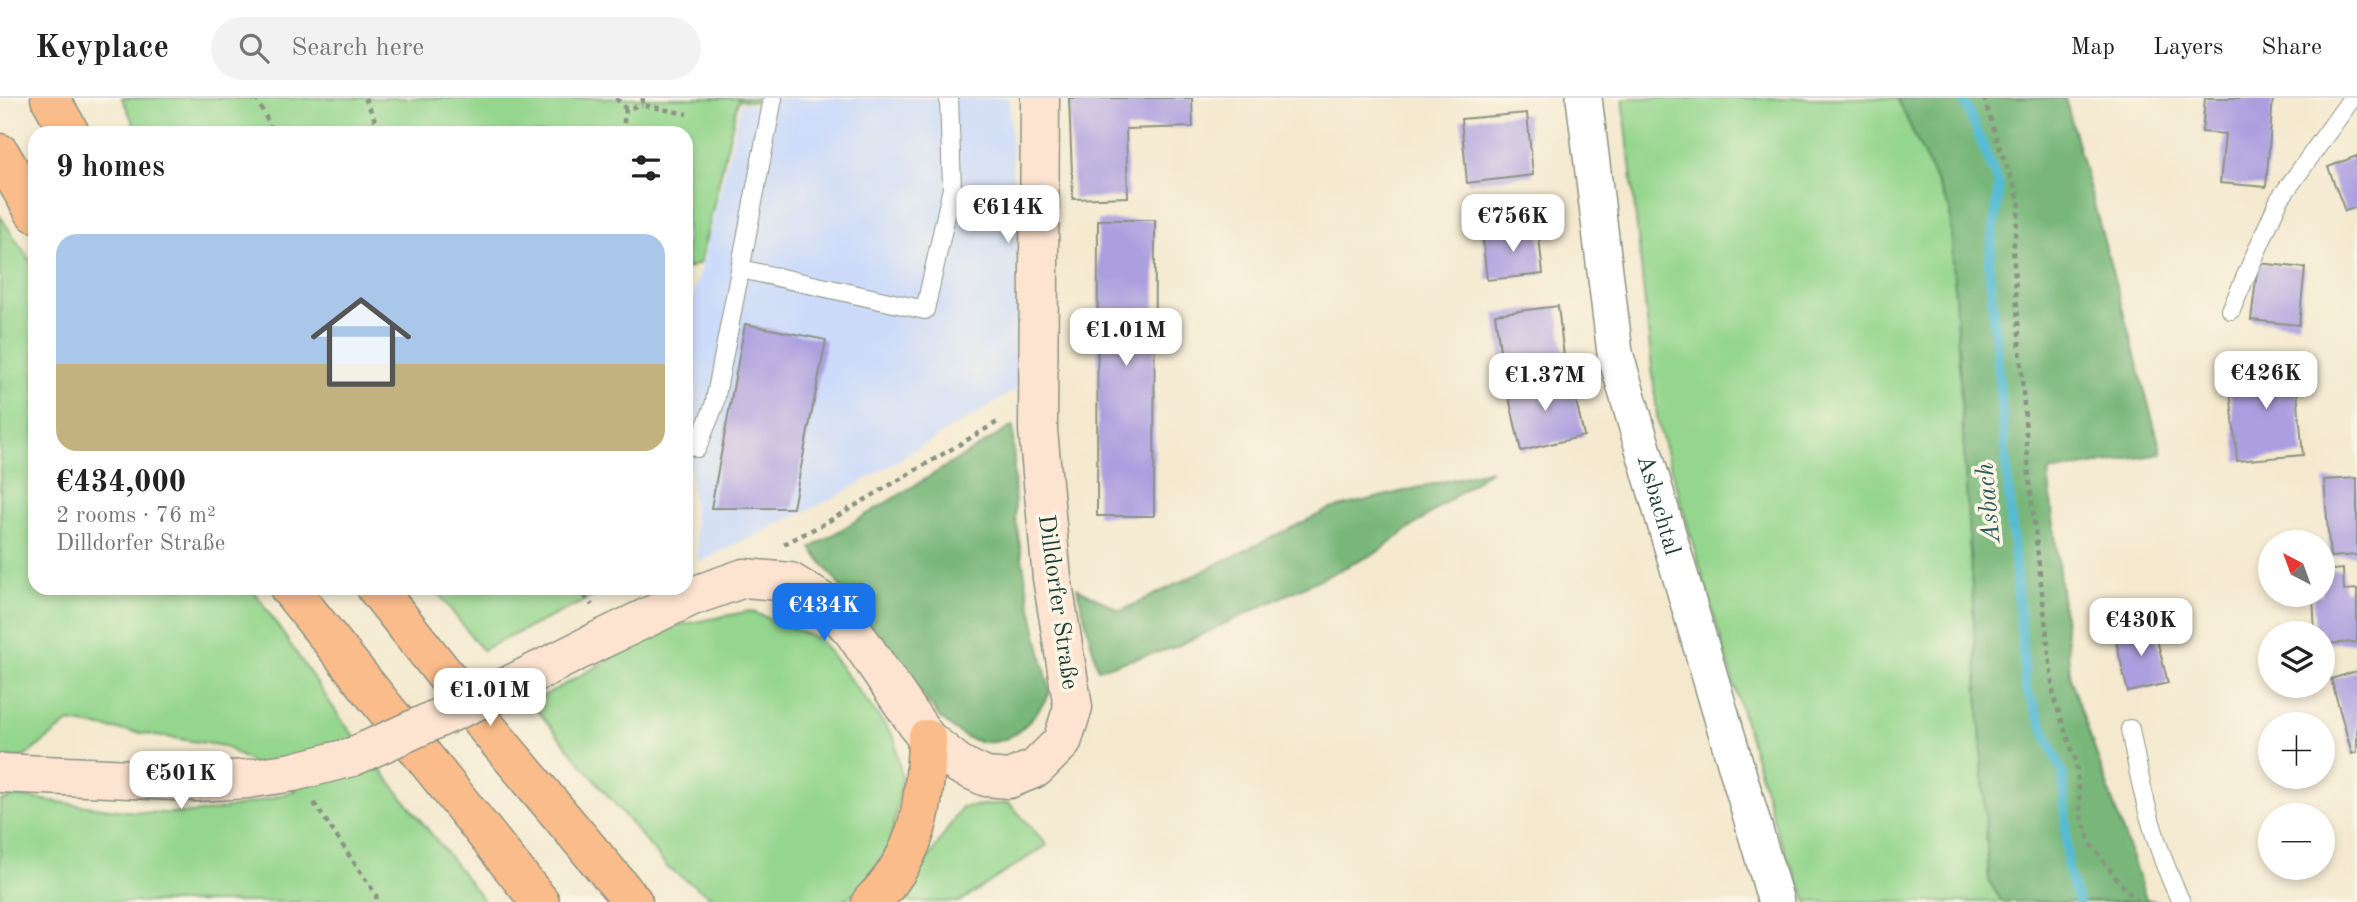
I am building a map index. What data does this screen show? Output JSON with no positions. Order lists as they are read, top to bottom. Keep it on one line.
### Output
{"streets":{"main road":["Dilldorfer Straße"],"street":["Asbachtal"]},"water":["Asbach"],"north":"top left","page":{"header":"Keyplace","search":"Search here","nav":["Map","Layers","Share"],"heading":"9 homes","price":["€614K","€756K","€1.01M","€426K","€1.37M","€434K","€430K","€1.01M","€501K"],"list":[{"name":"€434,000","note":"2 rooms · 76 m² · Dilldorfer Straße"}],"map_buttons":["+","−"]}}
